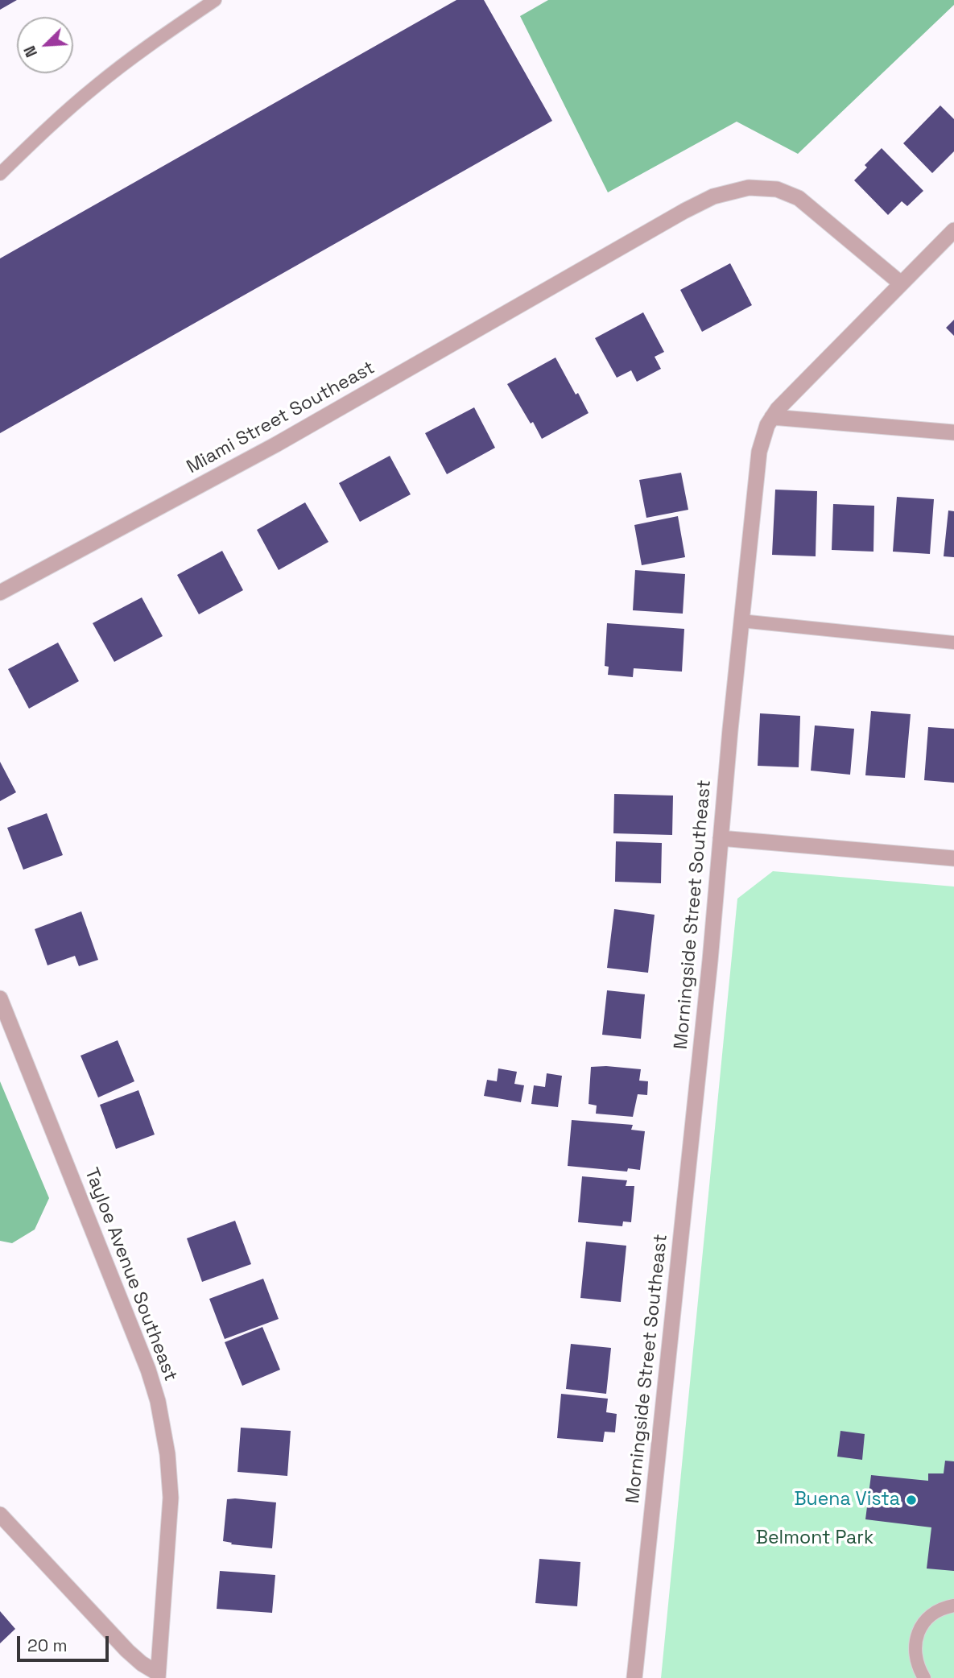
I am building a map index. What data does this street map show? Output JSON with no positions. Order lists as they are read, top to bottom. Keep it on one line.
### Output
{"streets":{"street":["Miami Street Southeast","Morningside Street Southeast","Tayloe Avenue Southeast"]},"crossings":[["Miami Street Southeast","Morningside Street Southeast"]],"parks":["Belmont Park"],"places":["Buena Vista"],"scale_bar":"20 m","north":"bottom left"}
